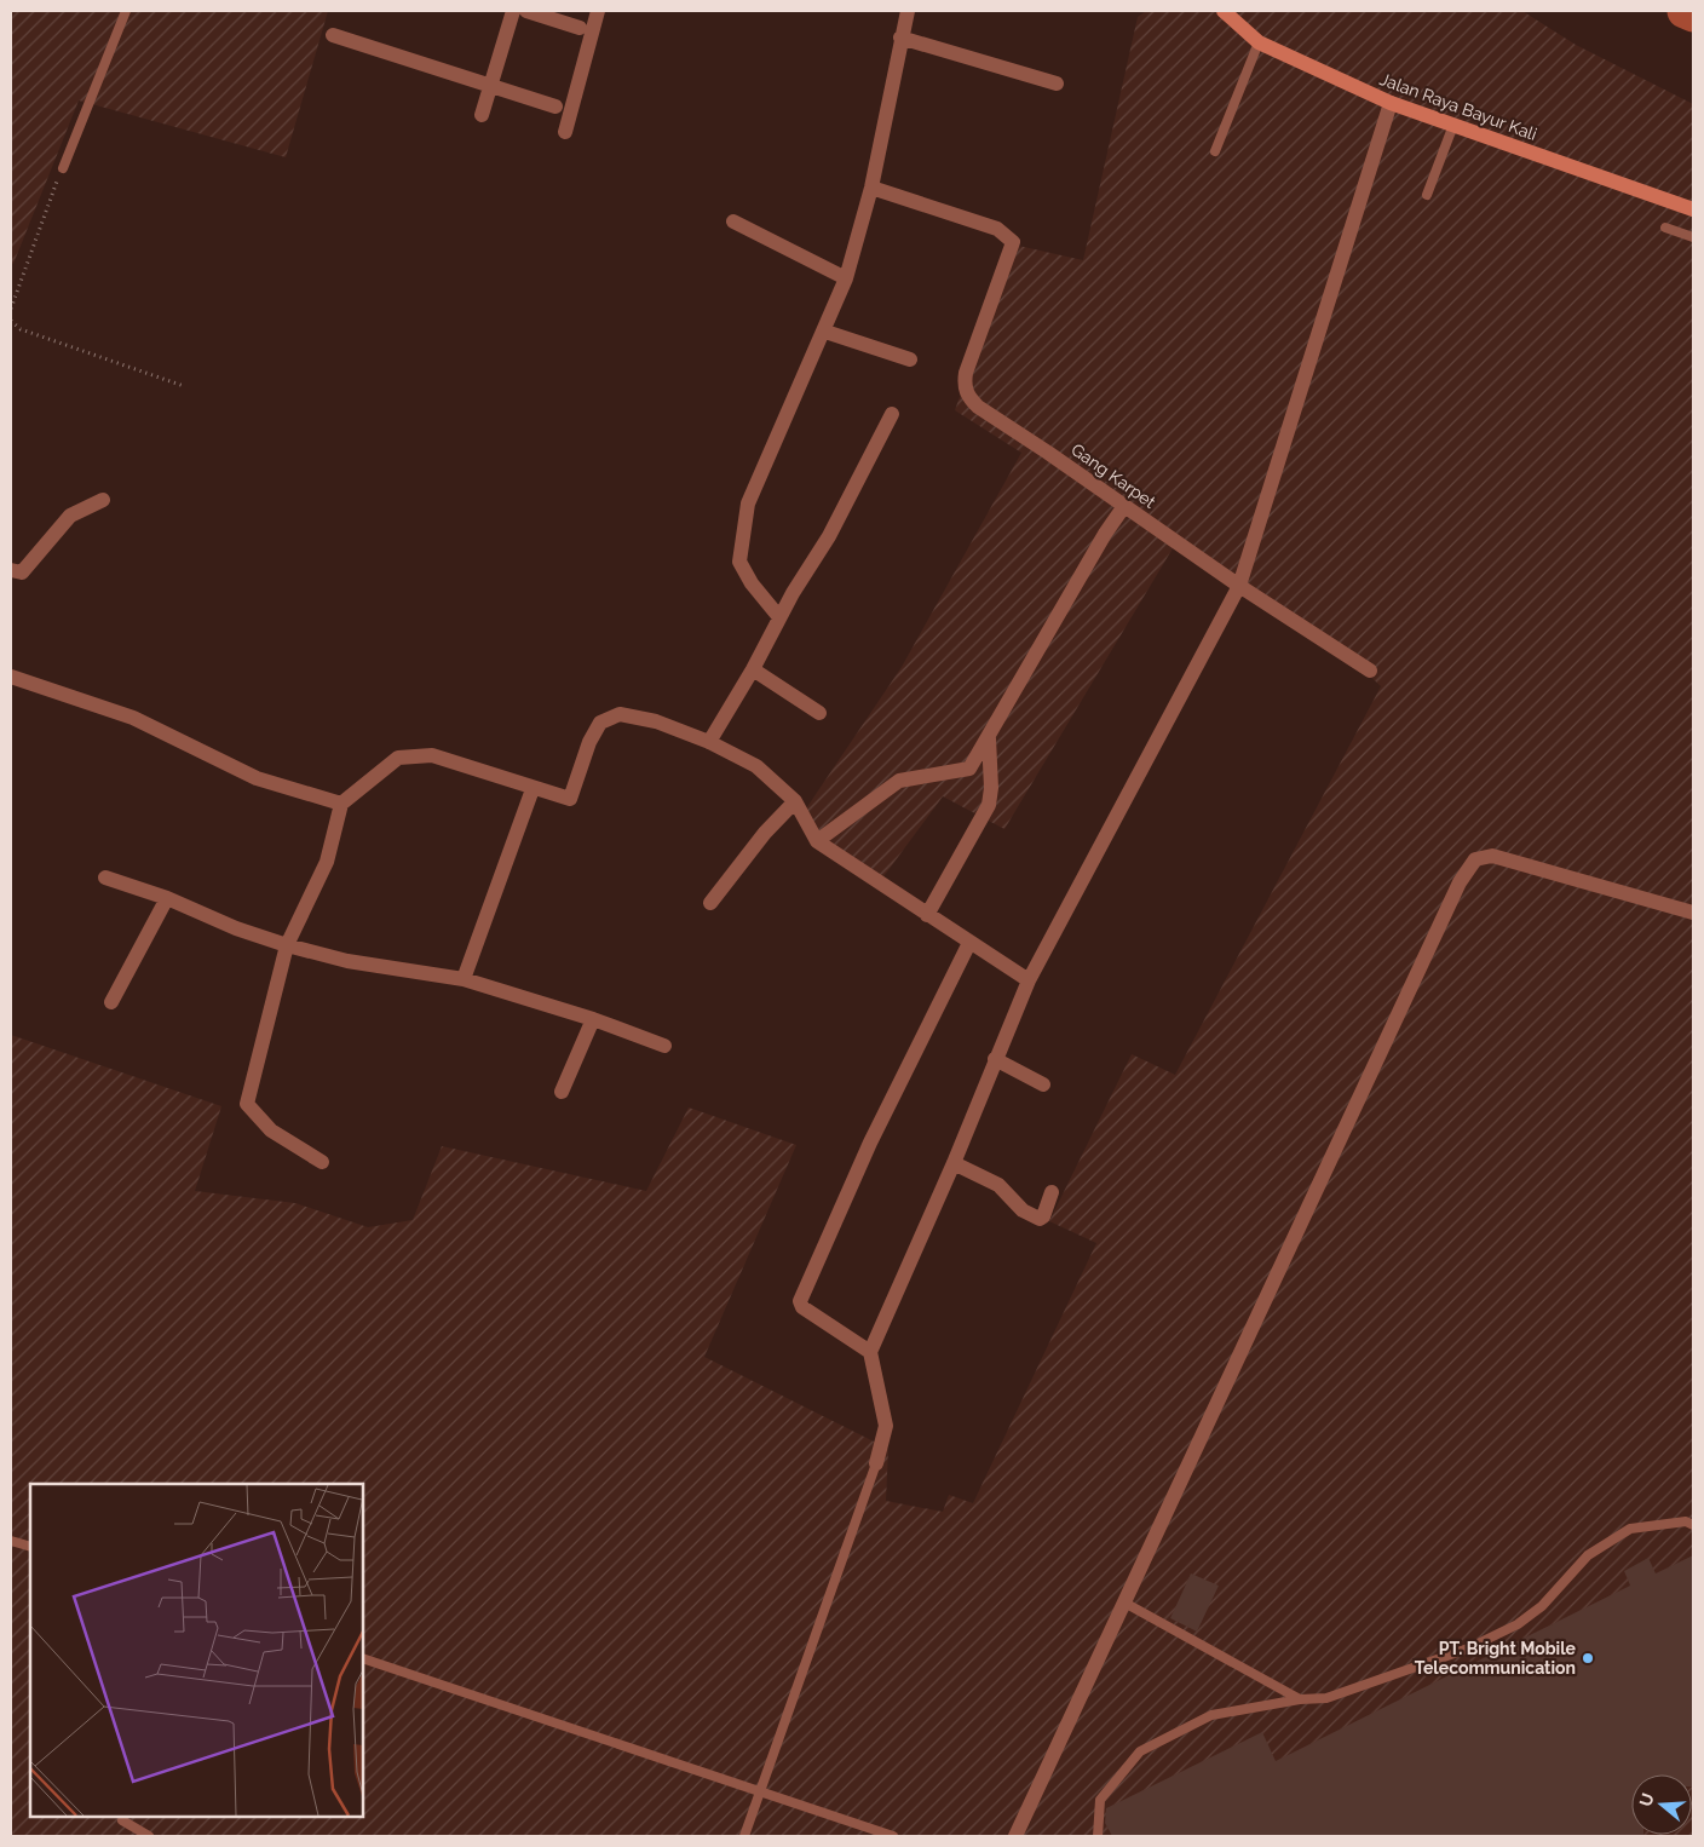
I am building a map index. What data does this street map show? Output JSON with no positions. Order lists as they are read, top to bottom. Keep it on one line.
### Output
{"streets":{"street":["Jalan Raya Bayur Kali","Gang Karpet"]},"places":["PT. Bright Mobile Telecommunication"],"north":"left"}
